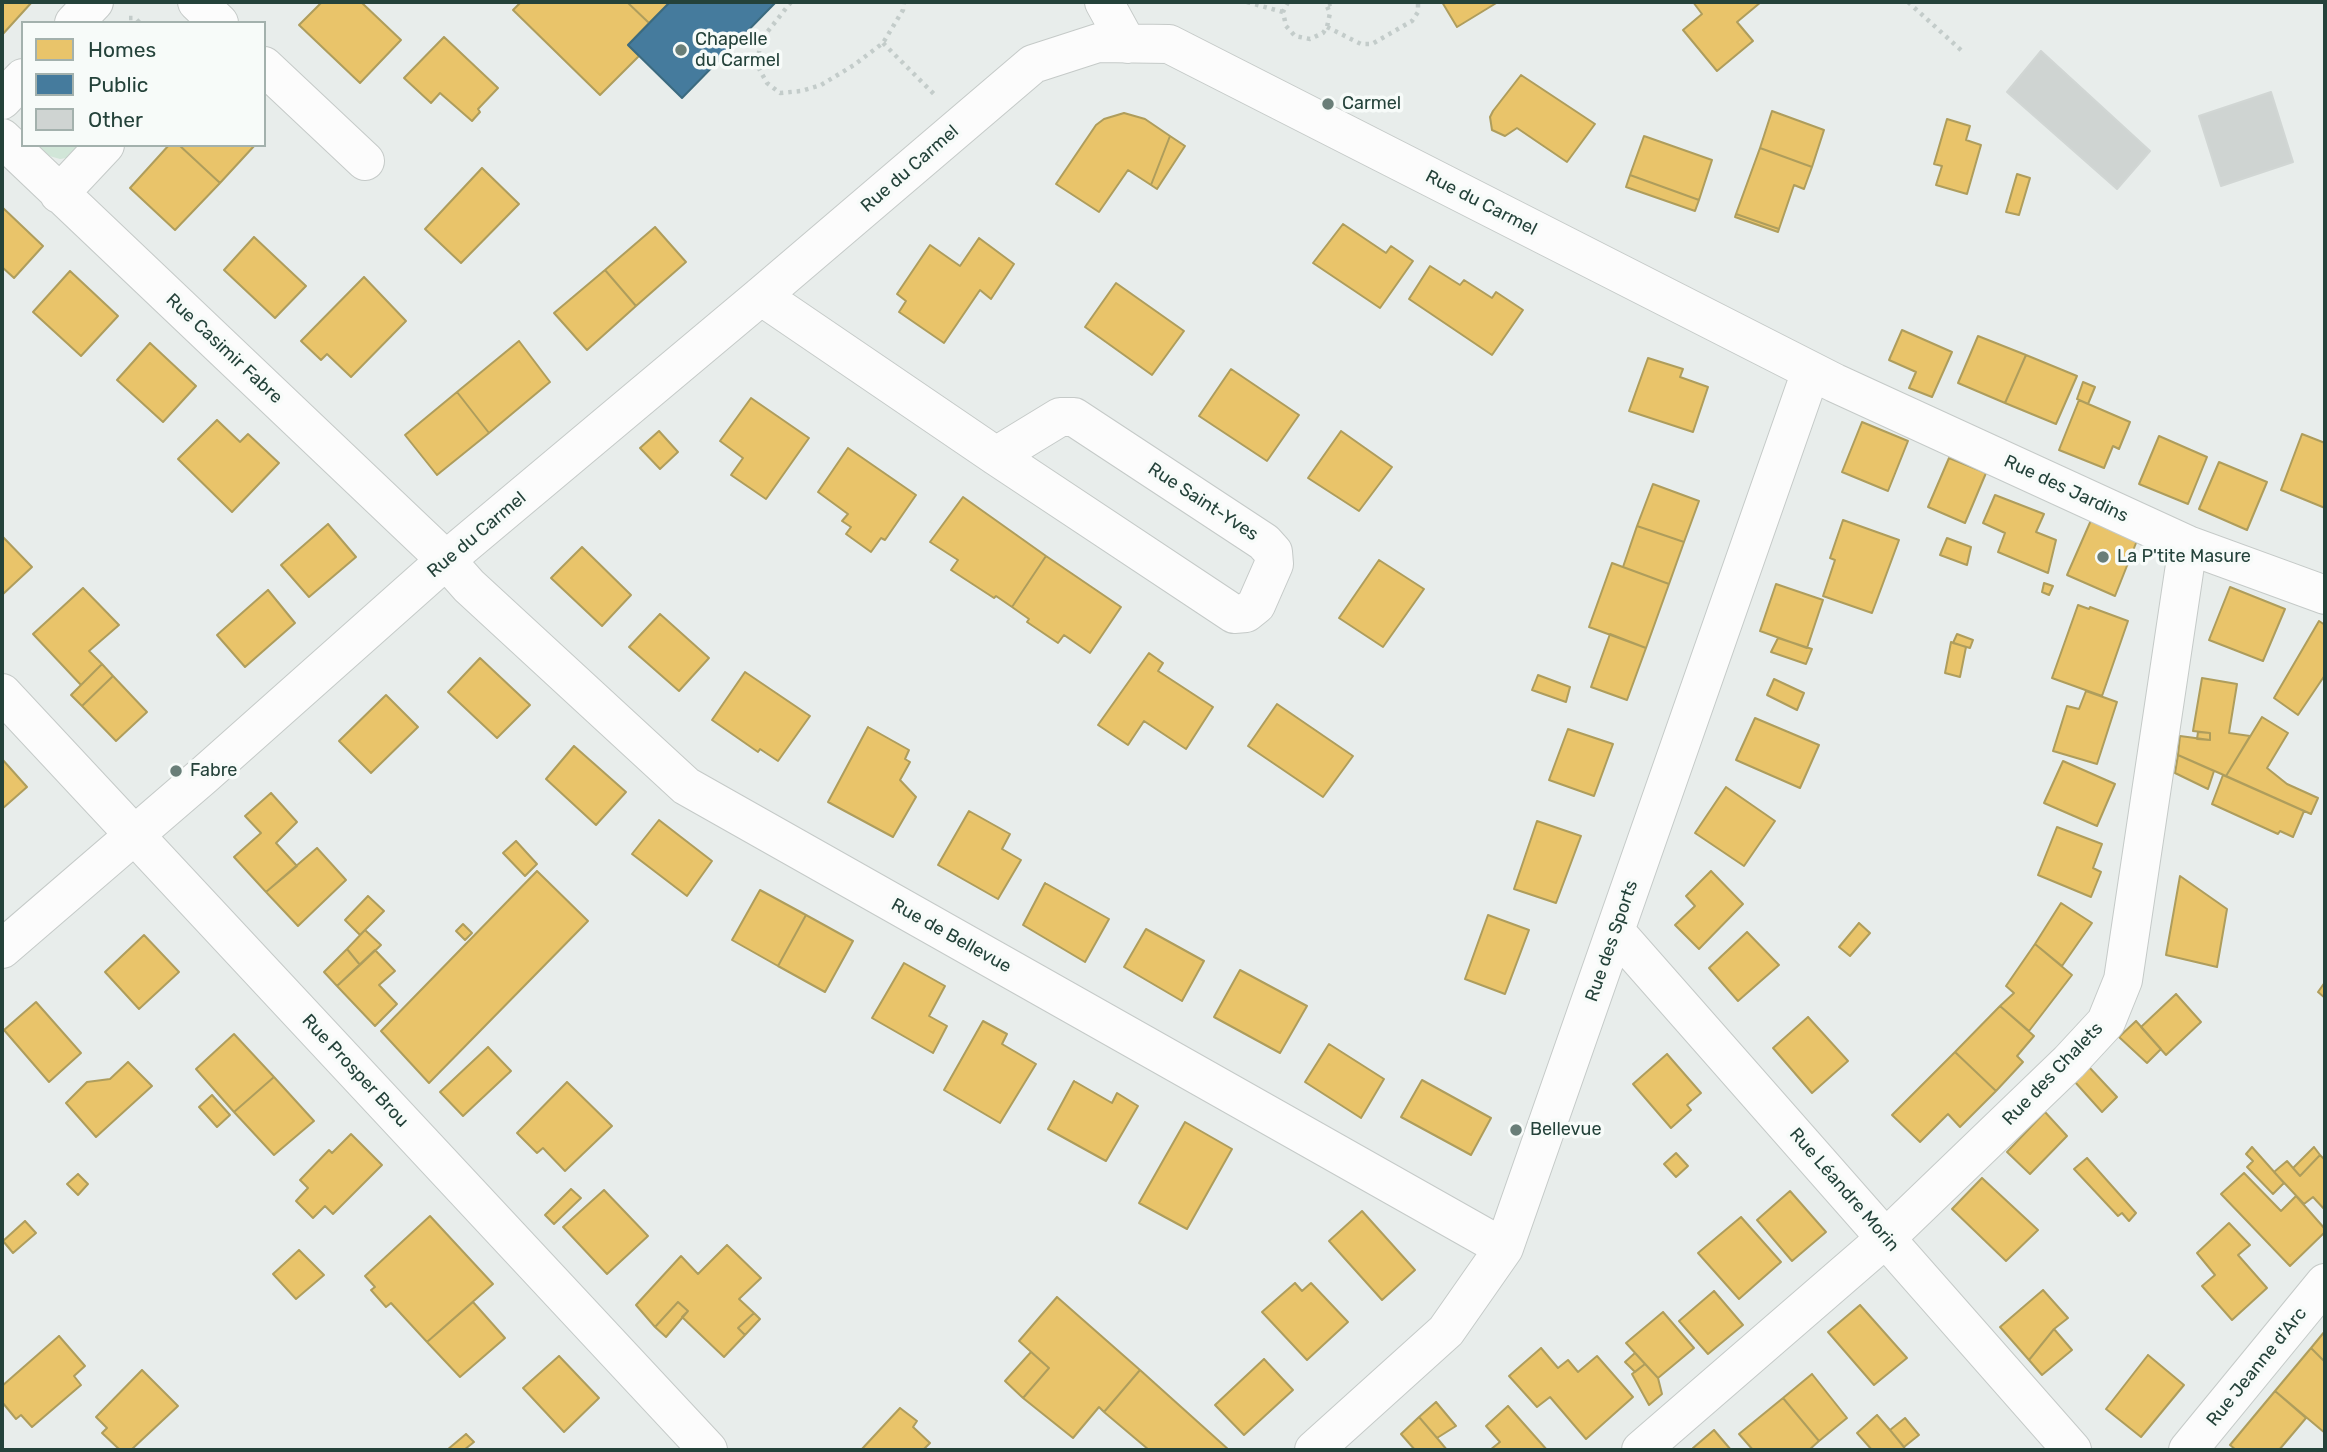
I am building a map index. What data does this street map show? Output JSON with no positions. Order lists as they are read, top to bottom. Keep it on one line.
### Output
{"streets":{"street":["Rue du Carmel","Rue Casimir Fabre","Rue des Jardins","Rue Saint-Yves","Rue de Bellevue","Rue des Sports","Rue Prosper Brou","Rue des Chalets","Rue Léandre Morin","Rue Jeanne d'Arc"]},"crossings":[["Rue du Carmel","Rue Casimir Fabre"],["Rue du Carmel","Rue des Jardins"],["Rue du Carmel","Rue Saint-Yves"],["Rue du Carmel","Rue de Bellevue"],["Rue du Carmel","Rue des Sports"],["Rue du Carmel","Rue Prosper Brou"],["Rue Casimir Fabre","Rue de Bellevue"],["Rue des Jardins","Rue des Sports"],["Rue des Jardins","Rue des Chalets"],["Rue de Bellevue","Rue des Sports"],["Rue des Sports","Rue Léandre Morin"],["Rue des Chalets","Rue Léandre Morin"]],"places":["Chapelle du Carmel","Carmel","La P'tite Masure","Fabre","Bellevue"],"legend":["Homes","Public","Other"]}
